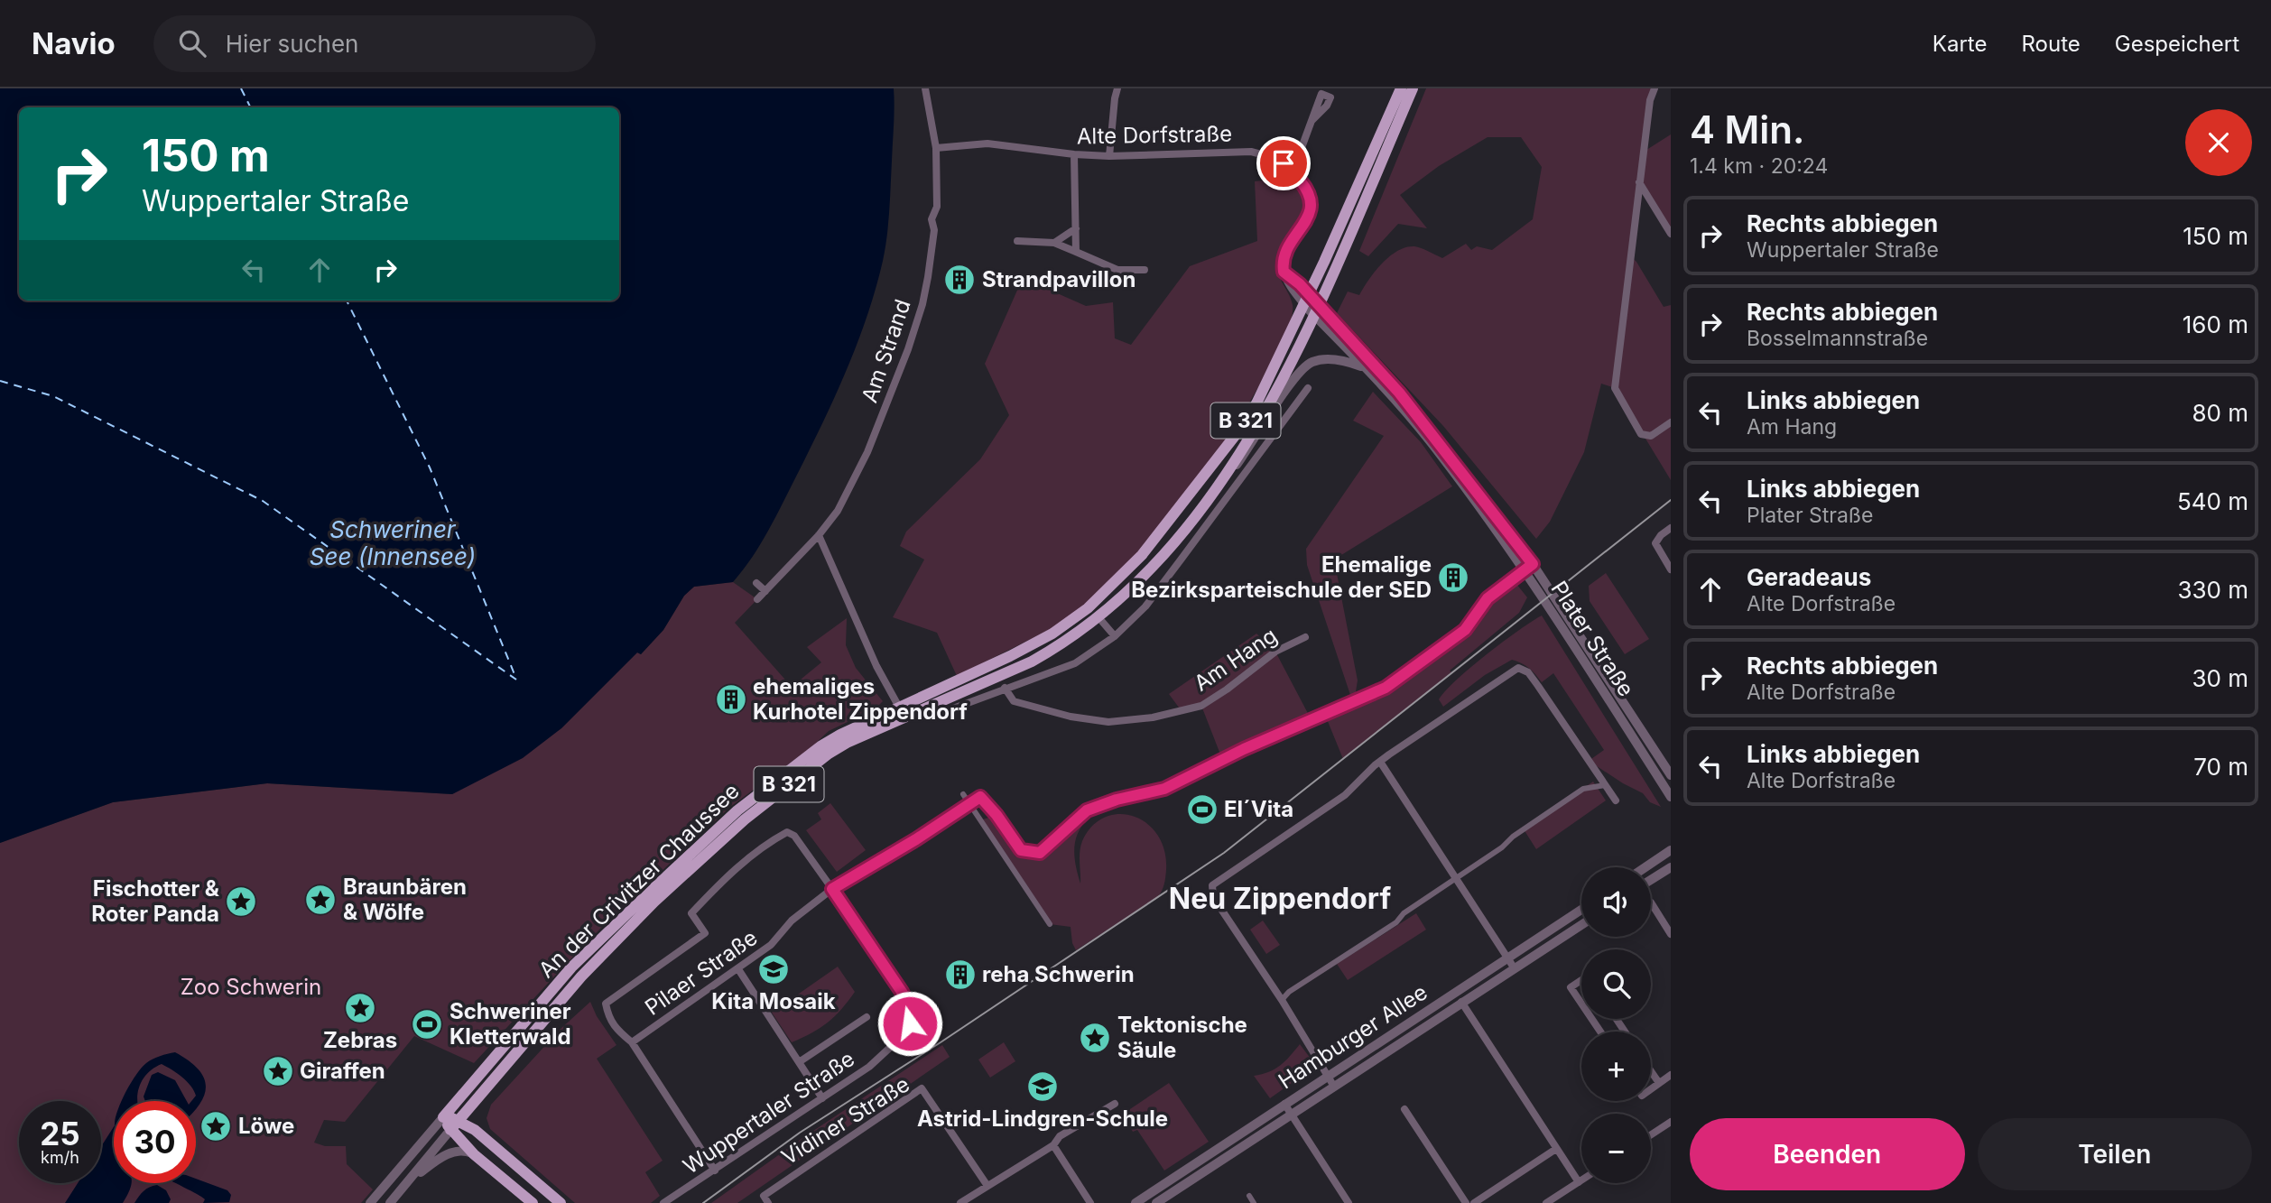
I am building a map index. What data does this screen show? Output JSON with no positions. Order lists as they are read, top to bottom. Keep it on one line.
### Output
{"streets":{"main road":["B 321","An der Crivitzer Chaussee"],"street":["Alte Dorfstraße","Am Strand","Plater Straße","Am Hang","Pilaer Straße","Hamburger Allee","Wuppertaler Straße","Vidiner Straße"]},"crossings":[["Alte Dorfstraße","Am Strand"],["Alte Dorfstraße","Plater Straße"],["Alte Dorfstraße","An der Crivitzer Chaussee"],["B 321","Plater Straße"],["B 321","An der Crivitzer Chaussee"],["Plater Straße","An der Crivitzer Chaussee"],["Pilaer Straße","Wuppertaler Straße"]],"districts":["Neu Zippendorf"],"water":["Schweriner See (Innensee)"],"parks":["Zoo Schwerin"],"places":{"building":["Strandpavillon","Ehemalige Bezirksparteischule der SED","ehemaliges Kurhotel Zippendorf","reha Schwerin"],"sports":["El´Vita","Schweriner Kletterwald"],"place":["Braunbären & Wölfe","Fischotter & Roter Panda","Zebras","Tektonische Säule","Giraffen","Löwe"],"school or university":["Kita Mosaik","Astrid-Lindgren-Schule"]},"page":{"header":"Navio","search":"Hier suchen","nav":["Karte","Route","Gespeichert"],"heading":["4 Min.","1.4 km · 20:24"],"turn":["150 m","Wuppertaler Straße"],"list":[{"name":"Rechts abbiegen","note":"Wuppertaler Straße","value":"150 m"},{"name":"Rechts abbiegen","note":"Bosselmannstraße","value":"160 m"},{"name":"Links abbiegen","note":"Am Hang","value":"80 m"},{"name":"Links abbiegen","note":"Plater Straße","value":"540 m"},{"name":"Geradeaus","note":"Alte Dorfstraße","value":"330 m"},{"name":"Rechts abbiegen","note":"Alte Dorfstraße","value":"30 m"},{"name":"Links abbiegen","note":"Alte Dorfstraße","value":"70 m"}],"map_buttons":["+","−"],"speed":"25 km/h","limit":"30","buttons":["Beenden","Teilen"]}}
